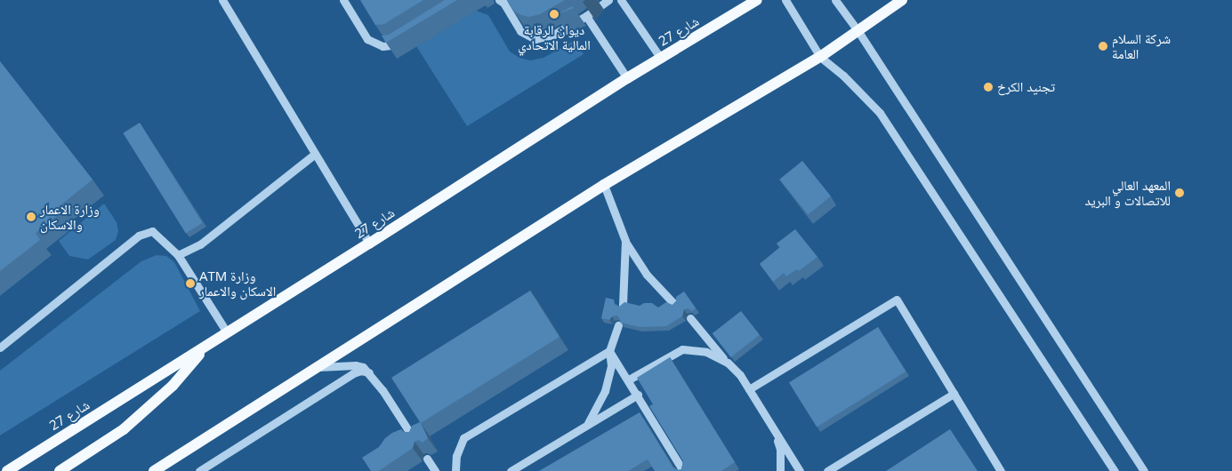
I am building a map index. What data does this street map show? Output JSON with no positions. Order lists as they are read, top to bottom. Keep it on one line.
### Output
{"streets":{"main road":["شارع 27"]},"places":["ديوان الرقابة المالية الاتحادي","شركة السلام العامة","تجنيد الكرخ","المعهد العالي للاتصالات و البريد","وزارة الاعمار والاسكان","ATM وزارة الاسكان والاعمار"]}
